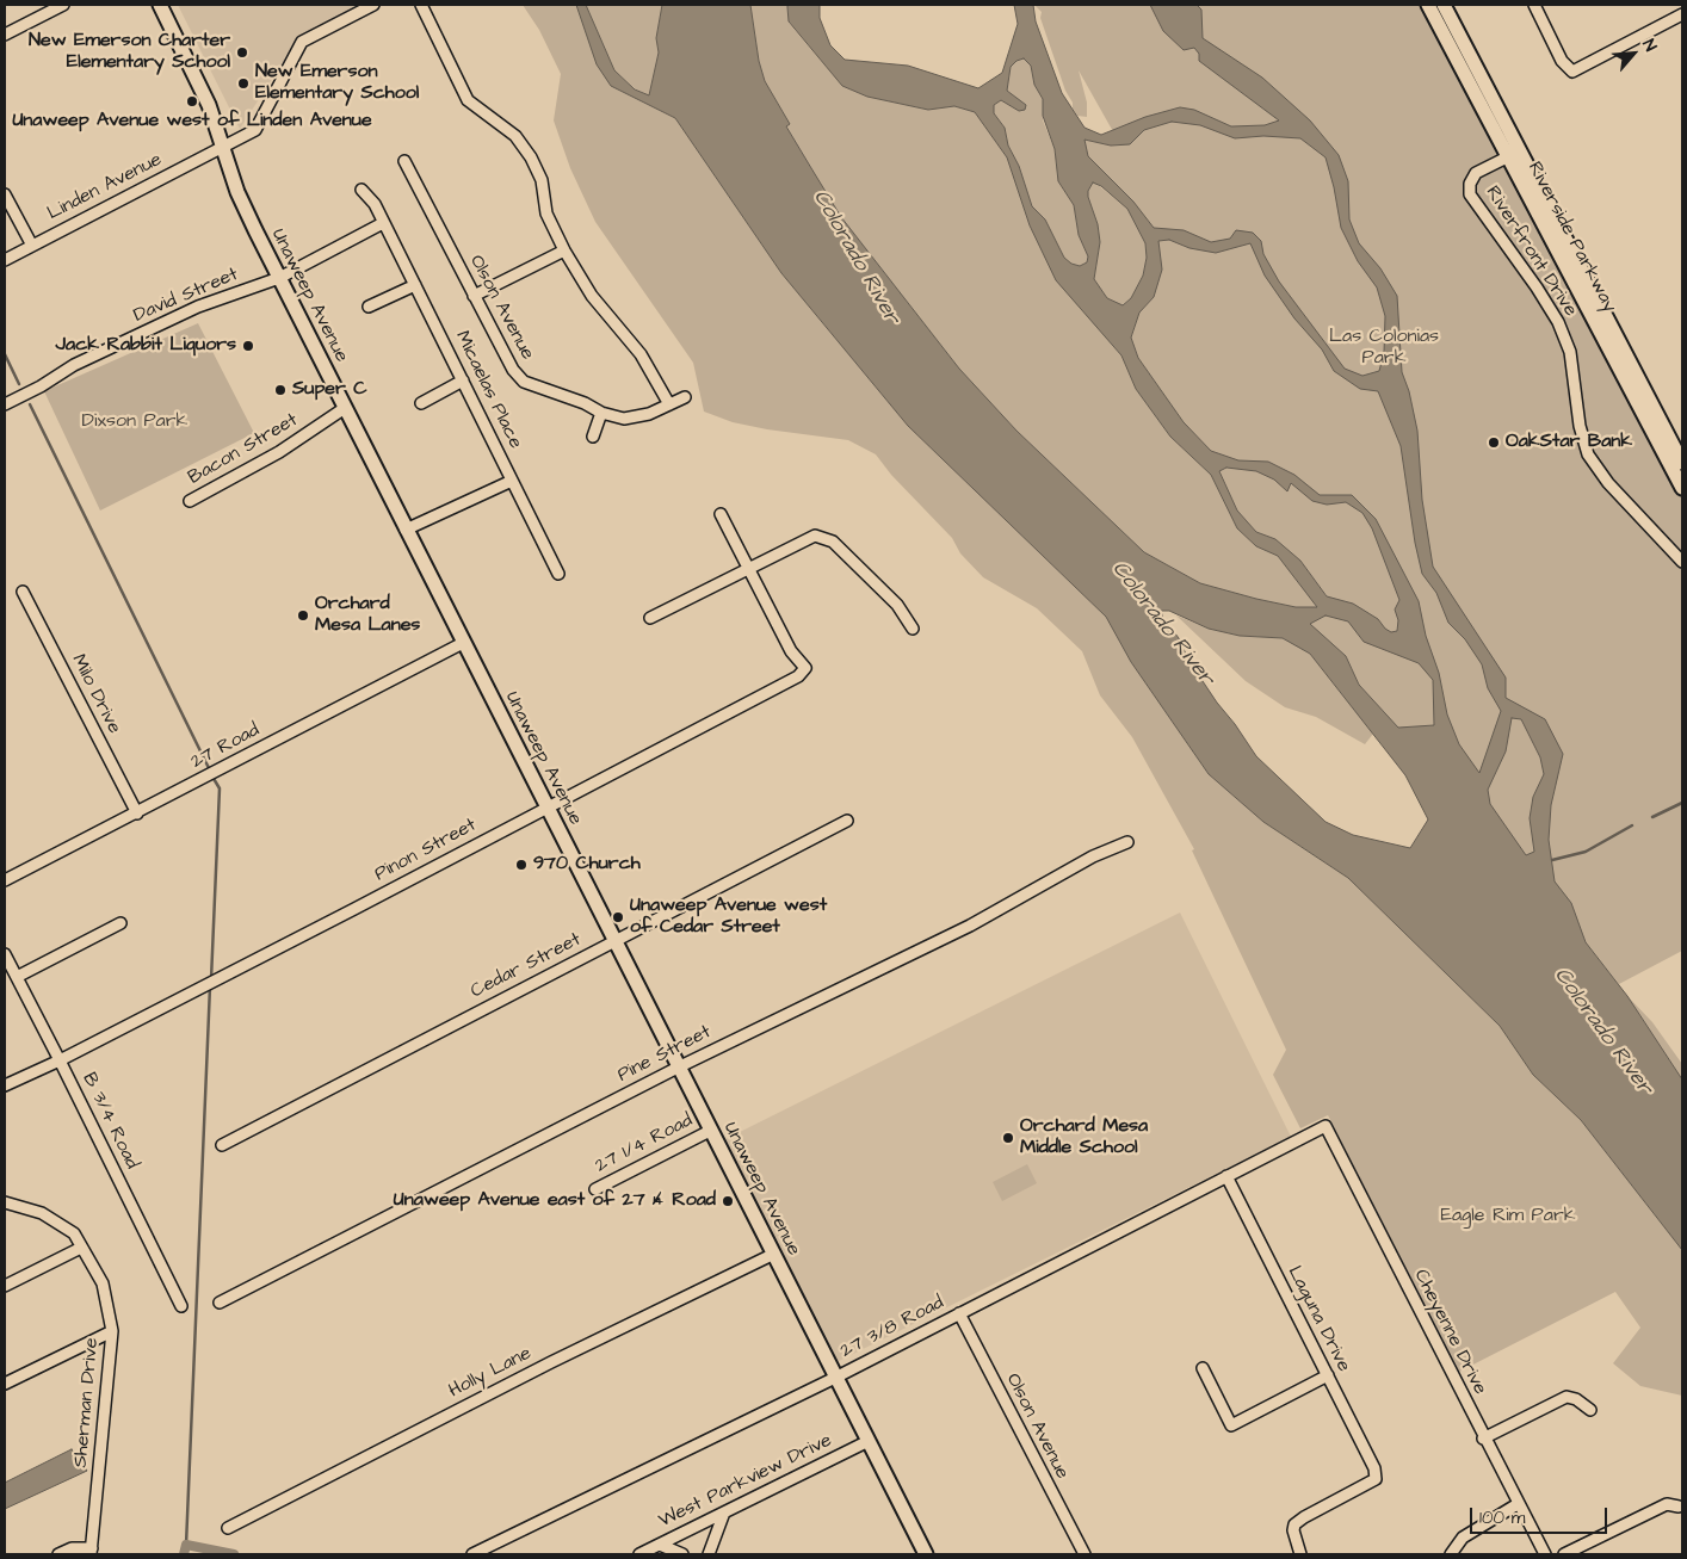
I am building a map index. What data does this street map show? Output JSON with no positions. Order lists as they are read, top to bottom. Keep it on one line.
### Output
{"streets":{"main road":["Riverside Parkway","Unaweep Avenue"],"street":["Linden Avenue","Riverfront Drive","David Street","Olson Avenue","Micaelas Place","Bacon Street","Milo Drive","27 Road","Pinon Street","Cedar Street","Pine Street","B 3/4 Road","27 1/4 Road","Laguna Drive","27 3/8 Road","Cheyenne Drive","Holly Lane","Sherman Drive","West Parkview Drive"]},"crossings":[["Linden Avenue","Unaweep Avenue"],["Riverside Parkway","Riverfront Drive"],["David Street","Unaweep Avenue"],["David Street","Micaelas Place"],["Unaweep Avenue","Bacon Street"],["Unaweep Avenue","27 Road"],["Unaweep Avenue","Pinon Street"],["Unaweep Avenue","Cedar Street"],["Unaweep Avenue","Pine Street"],["Unaweep Avenue","27 1/4 Road"],["Unaweep Avenue","27 3/8 Road"],["Unaweep Avenue","Holly Lane"],["Unaweep Avenue","West Parkview Drive"],["Olson Avenue","27 3/8 Road"],["Milo Drive","27 Road"],["Pinon Street","B 3/4 Road"],["Laguna Drive","27 3/8 Road"],["27 3/8 Road","Cheyenne Drive"]],"water":["Colorado River"],"parks":["Las Colonias Park","Dixson Park","Eagle Rim Park"],"places":["New Emerson Charter Elementary School","New Emerson Elementary School","Unaweep Avenue west of Linden Avenue","Jack Rabbit Liquors","Super C","OakStar Bank","Orchard Mesa Lanes","970 Church","Unaweep Avenue west of Cedar Street","Orchard Mesa Middle School","Unaweep Avenue east of 27 ¼ Road"],"scale_bar":"100 m","north":"top right"}
